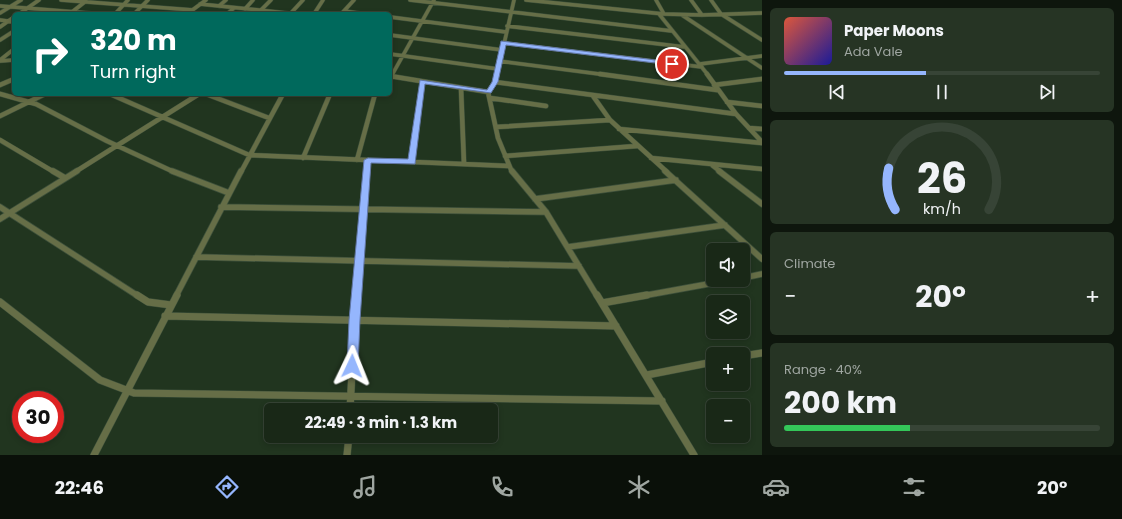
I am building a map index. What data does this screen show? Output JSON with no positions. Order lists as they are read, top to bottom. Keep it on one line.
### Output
{"page":{"turn":["320 m","Turn right"],"song":["Paper Moons","Ada Vale"],"tile":["Climate",["Range · 40%","200 km"]],"map_buttons":["+","−"],"heat":["−","20°","+"],"limit":"30","trip":"22:49 · 3 min · 1.3 km","tabs":["22:46","20°"],"gauge":["26","km/h"]}}
